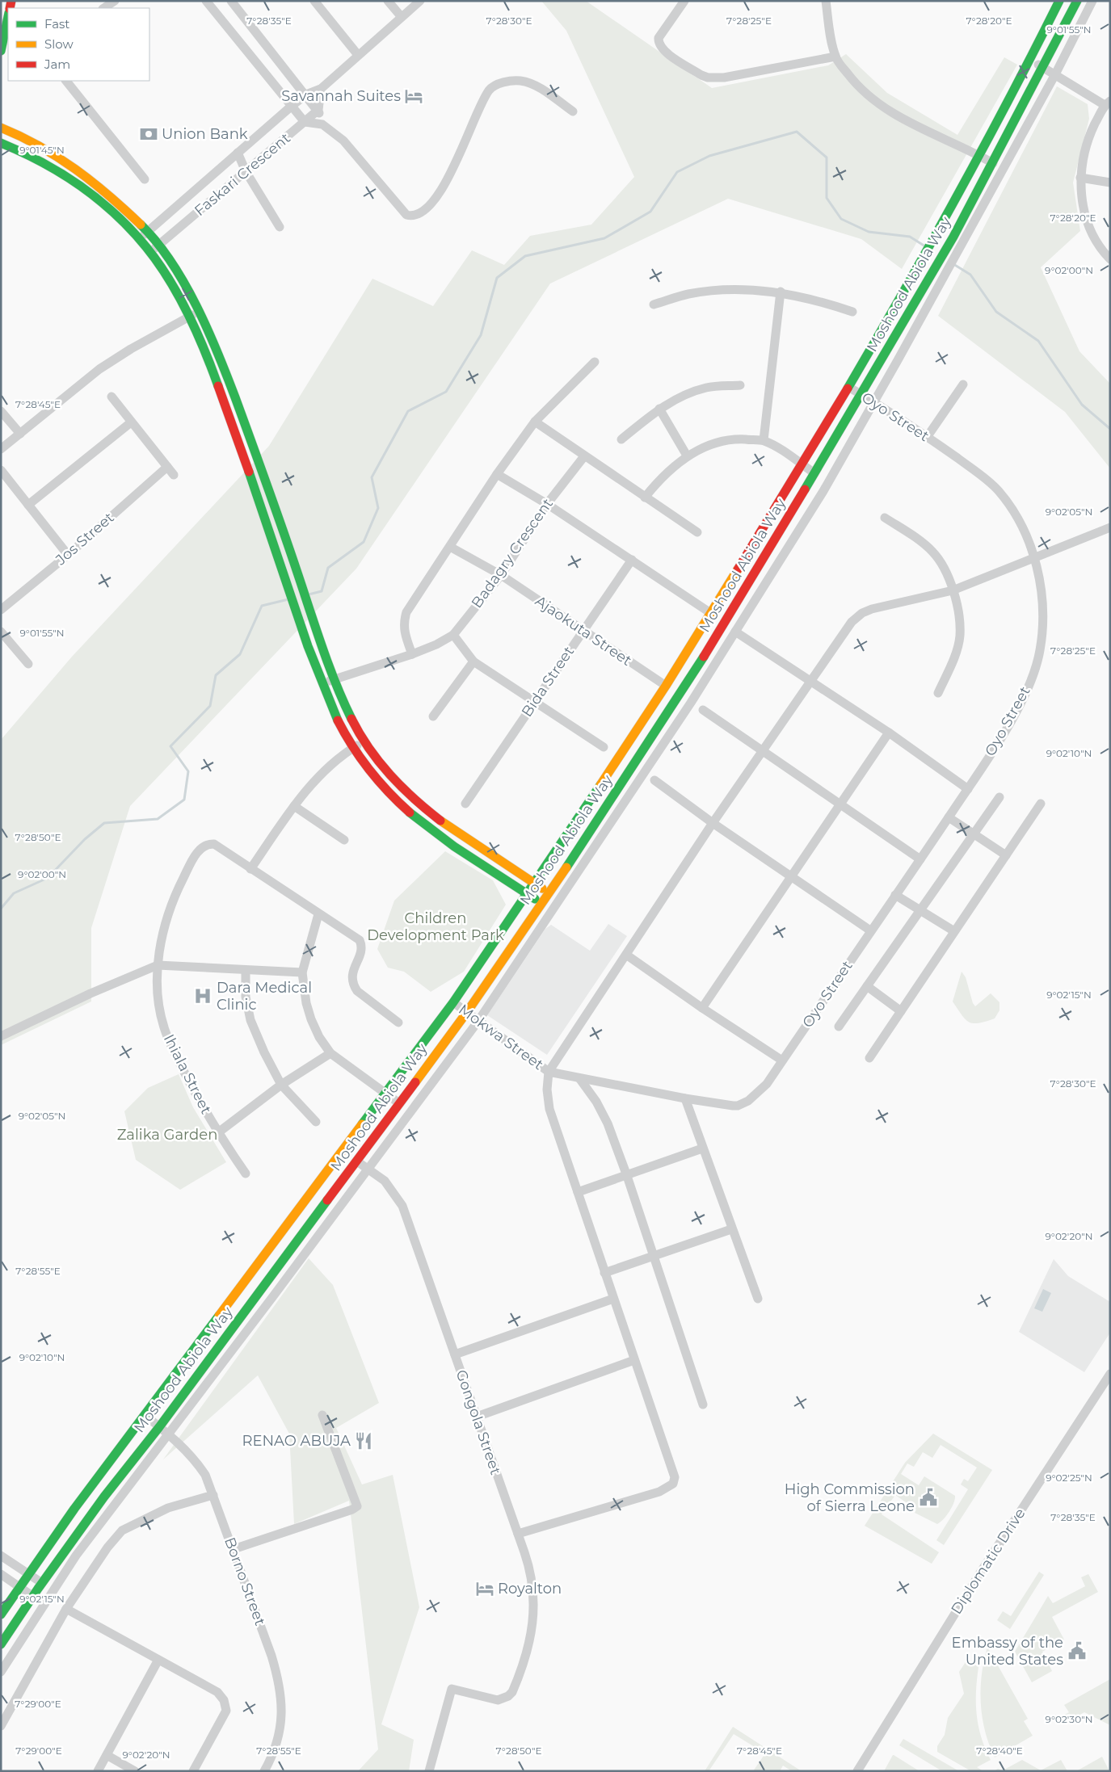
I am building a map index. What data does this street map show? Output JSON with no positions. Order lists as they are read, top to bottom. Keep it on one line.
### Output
{"streets":{"main road":["Moshood Abiola Way"],"street":["Faskari Crescent","Oyo Street","Jos Street","Badagry Crescent","Ajaokuta Street","Bida Street","Mokwa Street","Ihiala Street","Gongola Street","Diplomatic Drive","Borno Street"]},"crossings":[["Moshood Abiola Way","Oyo Street"],["Moshood Abiola Way","Ajaokuta Street"],["Moshood Abiola Way","Mokwa Street"],["Moshood Abiola Way","Gongola Street"],["Moshood Abiola Way","Borno Street"],["Oyo Street","Mokwa Street"],["Badagry Crescent","Ajaokuta Street"],["Ajaokuta Street","Bida Street"]],"parks":["Children Development Park","Zalika Garden"],"places":{"hotel":["Savannah Suites","Royalton"],"bank":["Union Bank"],"hospital":["Dara Medical Clinic"],"restaurant":["RENAO ABUJA"],"public building":["High Commission of Sierra Leone","Embassy of the United States"]},"legend":["Fast","Slow","Jam"],"coordinates":["7°28'35\"E","7°28'30\"E","7°28'25\"E","7°28'20\"E","9°01'55\"N","9°01'45\"N","9°02'00\"N","7°28'45\"E","9°02'05\"N","9°02'10\"N","7°28'50\"E","9°02'15\"N","9°02'20\"N","7°28'55\"E","9°02'25\"N","7°29'00\"E","9°02'30\"N","7°28'40\"E"]}
